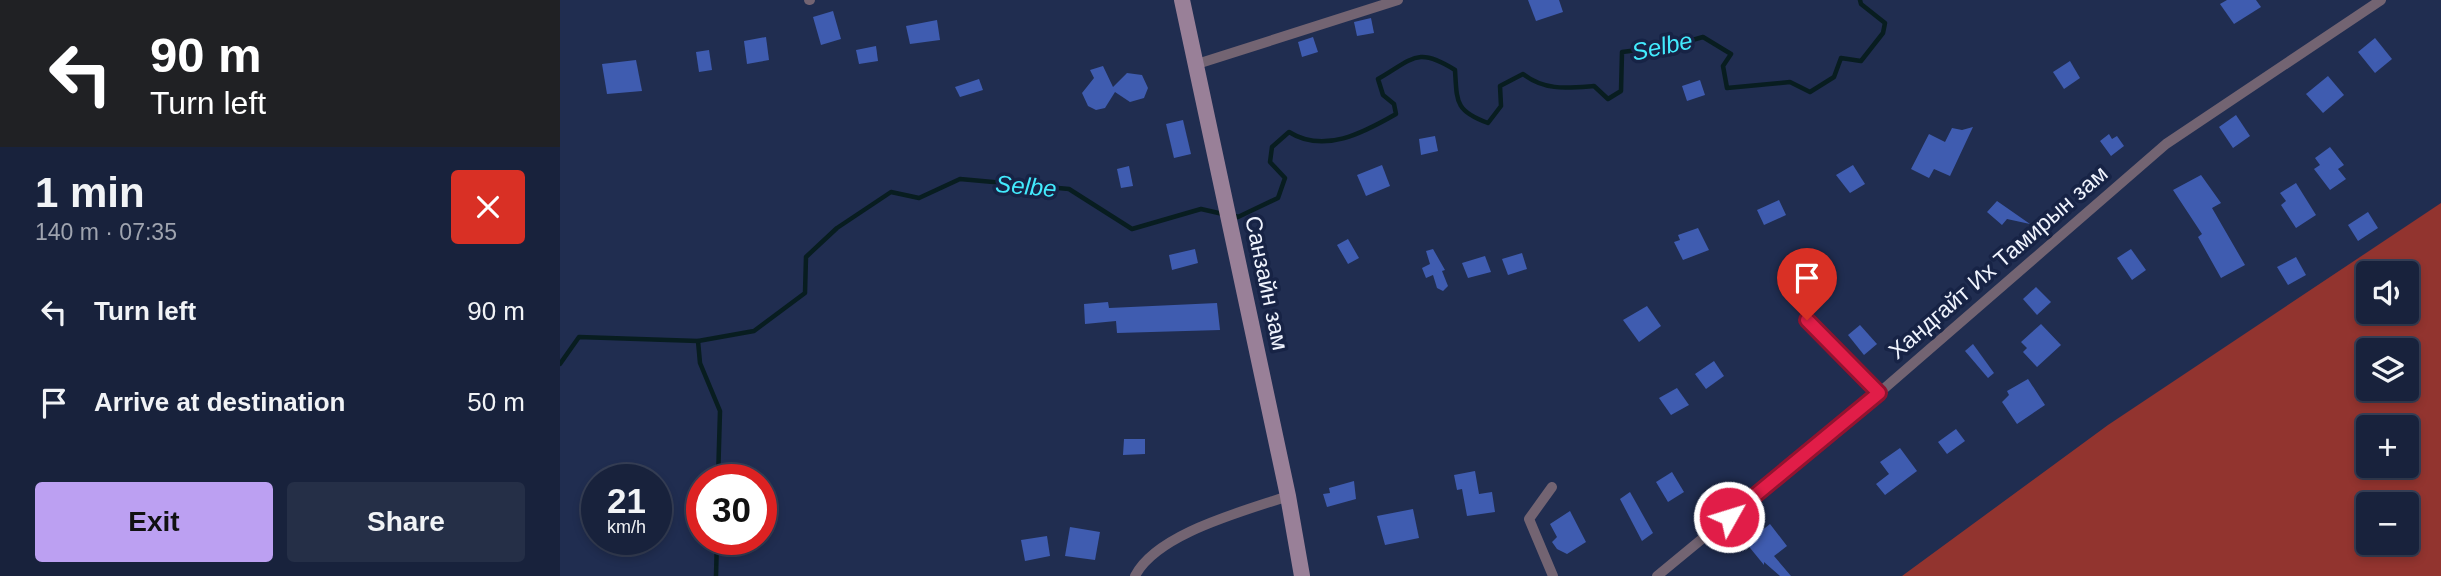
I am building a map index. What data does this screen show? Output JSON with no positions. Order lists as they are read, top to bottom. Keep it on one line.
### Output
{"streets":{"main road":["Санзайн зам"],"street":["Хандгайт Их Тамирын зам"]},"water":["Selbe"],"page":{"turn":["90 m","Turn left"],"heading":["1 min","140 m · 07:35"],"map_buttons":["+","−"],"list":[{"name":"Turn left","value":"90 m"},{"name":"Arrive at destination","value":"50 m"}],"speed":"21 km/h","limit":"30","buttons":["Exit","Share"]}}
